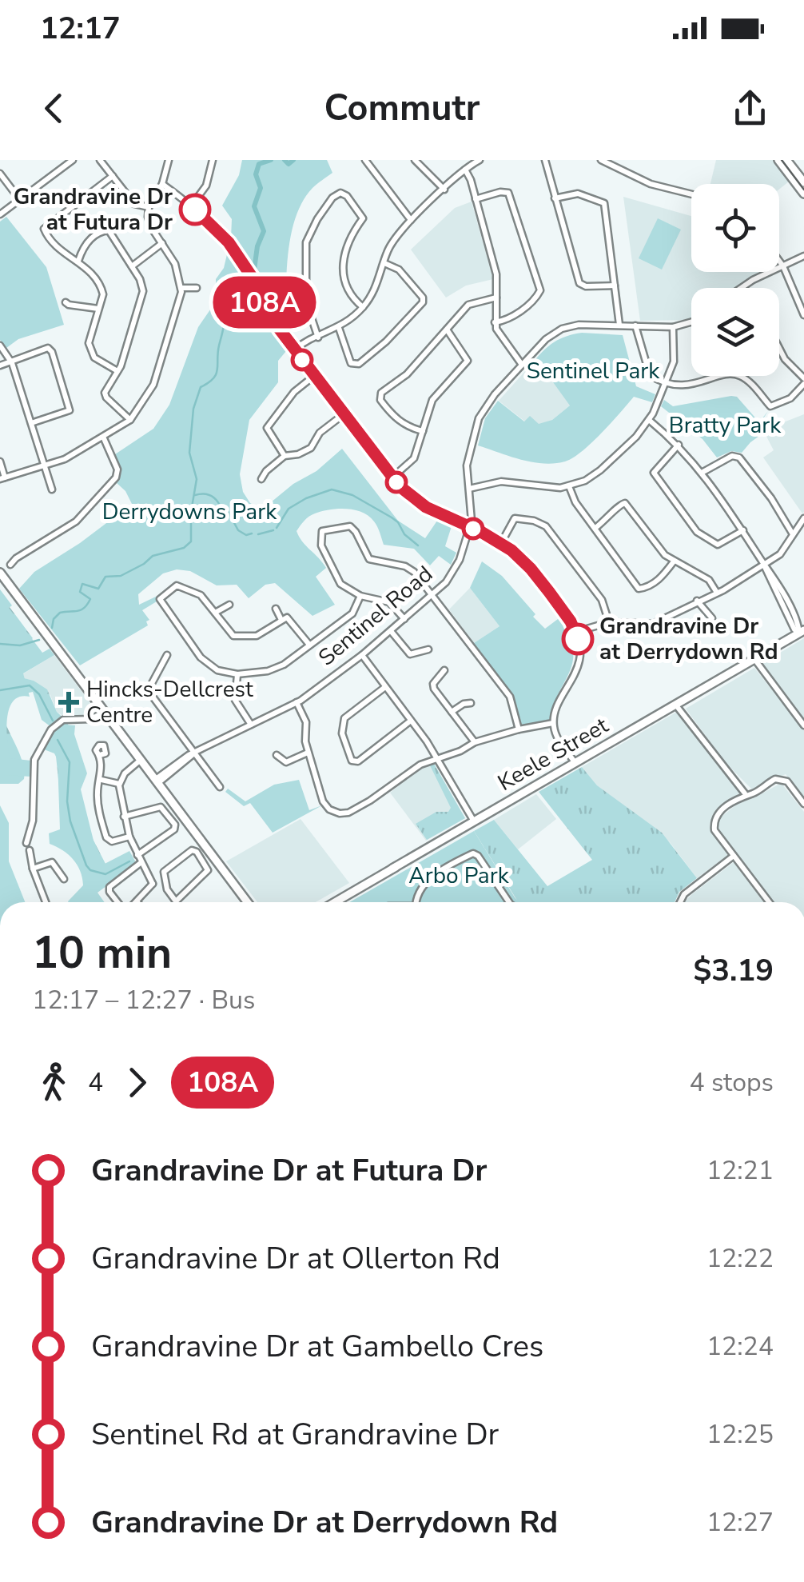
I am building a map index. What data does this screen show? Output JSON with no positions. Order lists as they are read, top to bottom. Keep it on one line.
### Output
{"streets":{"main road":["Keele Street"],"street":["Sentinel Road"]},"parks":["Sentinel Park","Bratty Park","Derrydowns Park","Arbo Park"],"places":{"other":["Grandravine Dr at Futura Dr","Grandravine Dr at Derrydown Rd"],"health":["Hincks-Dellcrest Centre"]},"lines":["bus line 108A"],"page":{"status":"12:17","header":"Commutr","on_map":"108A","heading":["10 min","12:17 – 12:27 · Bus","$3.19"],"legs":["4","108A","4 stops"],"list":[{"name":"Grandravine Dr at Futura Dr","value":"12:21"},{"name":"Grandravine Dr at Ollerton Rd","value":"12:22"},{"name":"Grandravine Dr at Gambello Cres","value":"12:24"},{"name":"Sentinel Rd at Grandravine Dr","value":"12:25"},{"name":"Grandravine Dr at Derrydown Rd","value":"12:27"}]}}
